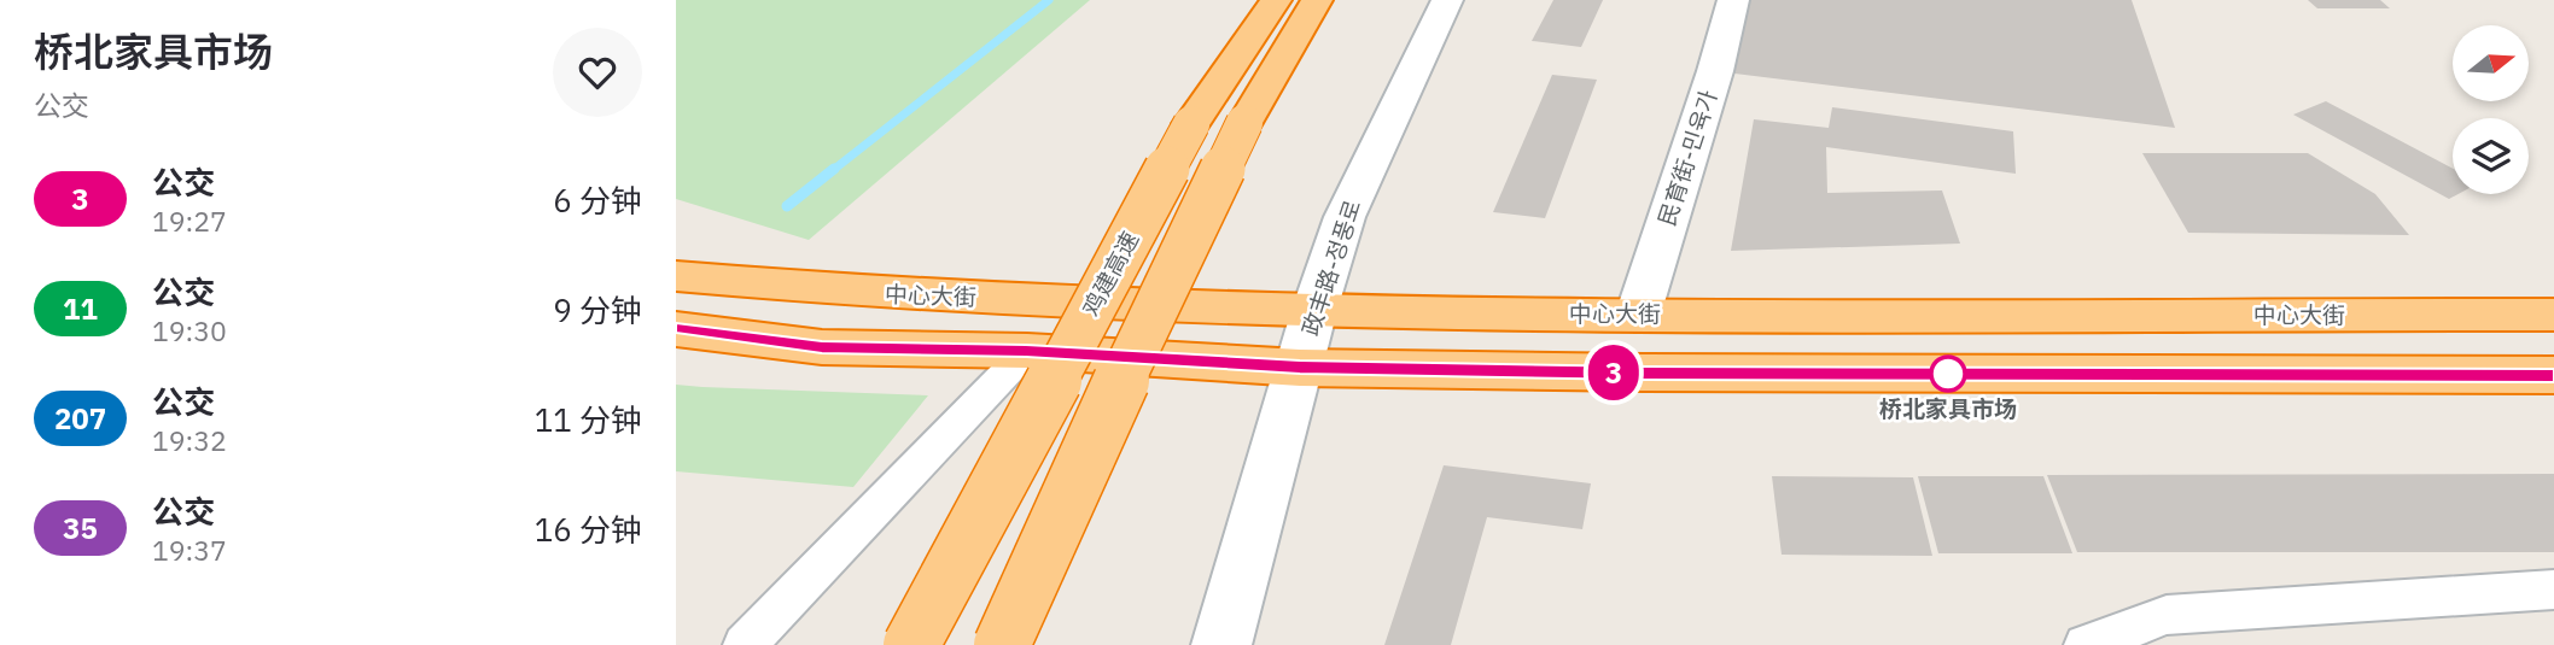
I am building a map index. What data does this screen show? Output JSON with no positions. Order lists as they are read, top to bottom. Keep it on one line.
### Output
{"streets":{"highway":["鸡建高速","中心大街"],"street":["民育街-민육가","政丰路-정풍로"]},"crossings":[["民育街-민육가","中心大街"],["政丰路-정풍로","中心大街"]],"places":["桥北家具市场"],"lines":["bus line 3"],"north":"right","page":{"heading":["桥北家具市场","公交"],"on_map":"3","list":[{"mark":"3","name":"公交","note":"19:27","value":"6 分钟"},{"mark":"11","name":"公交","note":"19:30","value":"9 分钟"},{"mark":"207","name":"公交","note":"19:32","value":"11 分钟"},{"mark":"35","name":"公交","note":"19:37","value":"16 分钟"}]}}
